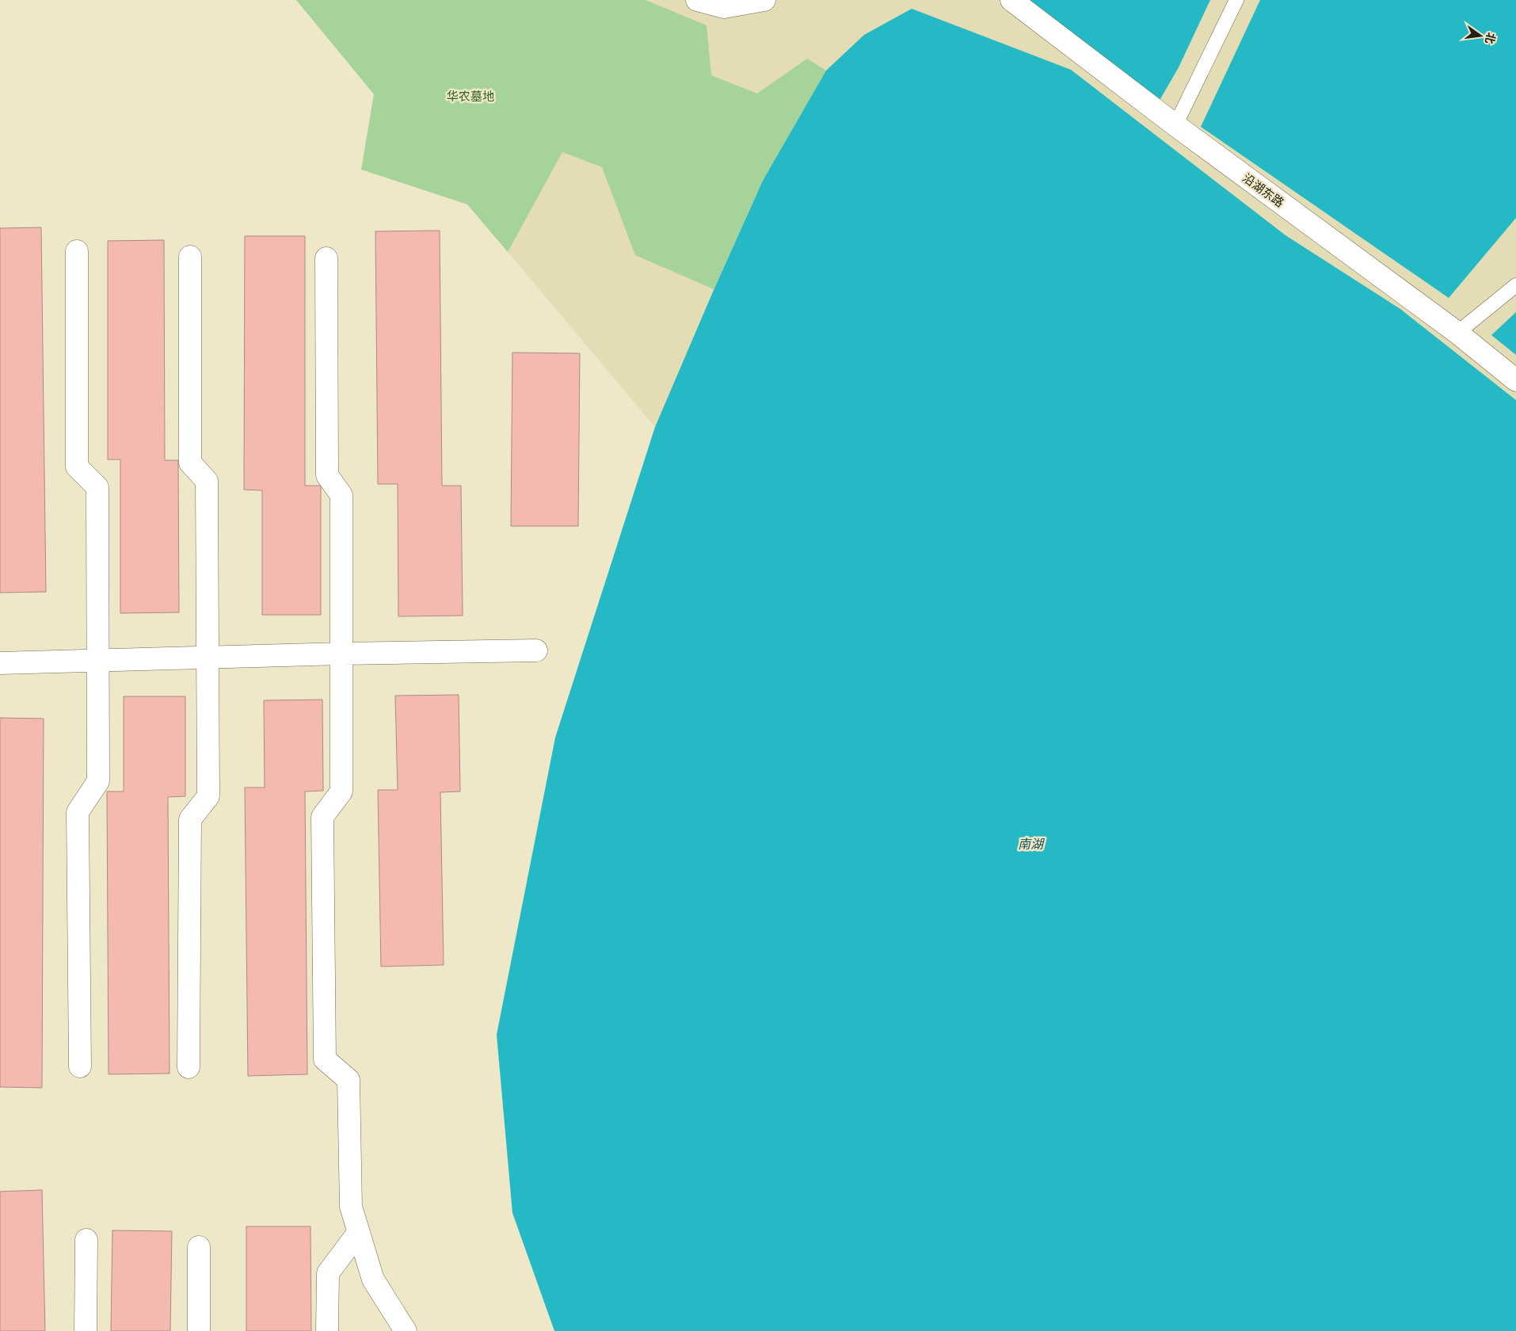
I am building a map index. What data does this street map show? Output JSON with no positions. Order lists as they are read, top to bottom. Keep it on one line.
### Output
{"streets":{"street":["沿湖东路"]},"water":["南湖"],"parks":["华农墓地"],"north":"right"}
